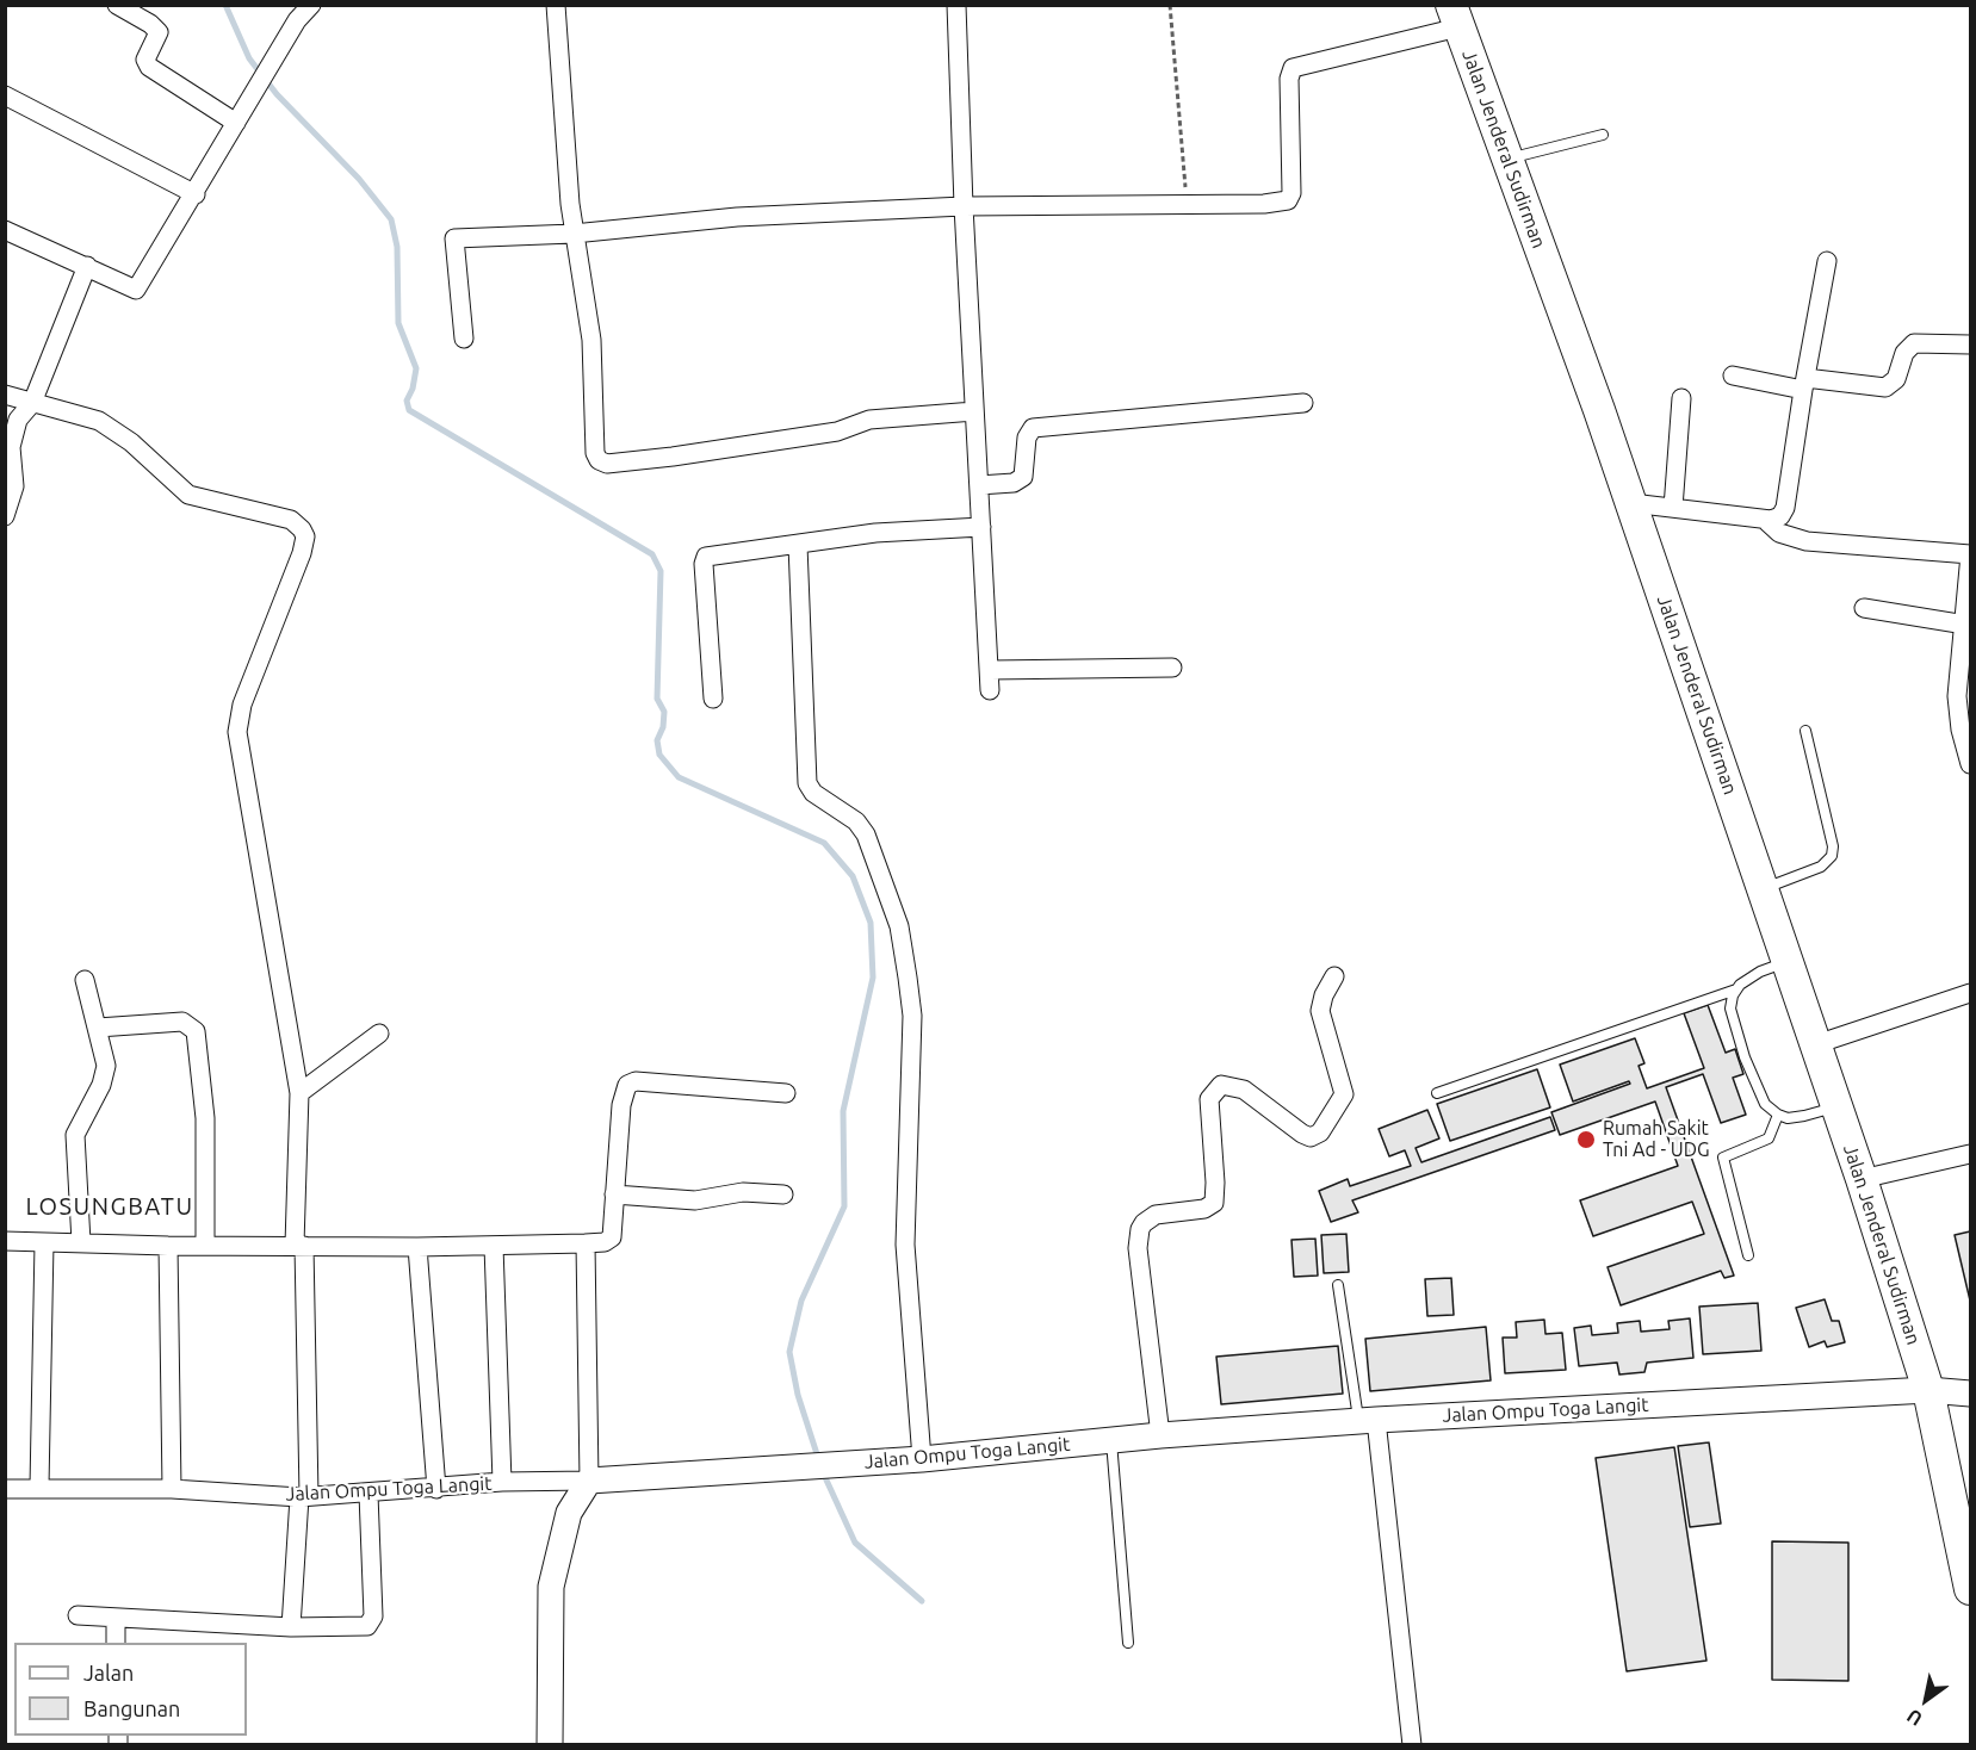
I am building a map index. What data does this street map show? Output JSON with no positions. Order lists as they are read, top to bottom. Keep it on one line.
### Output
{"streets":{"highway":["Jalan Jenderal Sudirman"],"main road":["Jalan Ompu Toga Langit"]},"crossings":[["Jalan Jenderal Sudirman","Jalan Ompu Toga Langit"]],"districts":["LOSUNGBATU"],"places":["Rumah Sakit Tni Ad - UDG"],"legend":["Jalan","Bangunan"],"north":"bottom left"}
